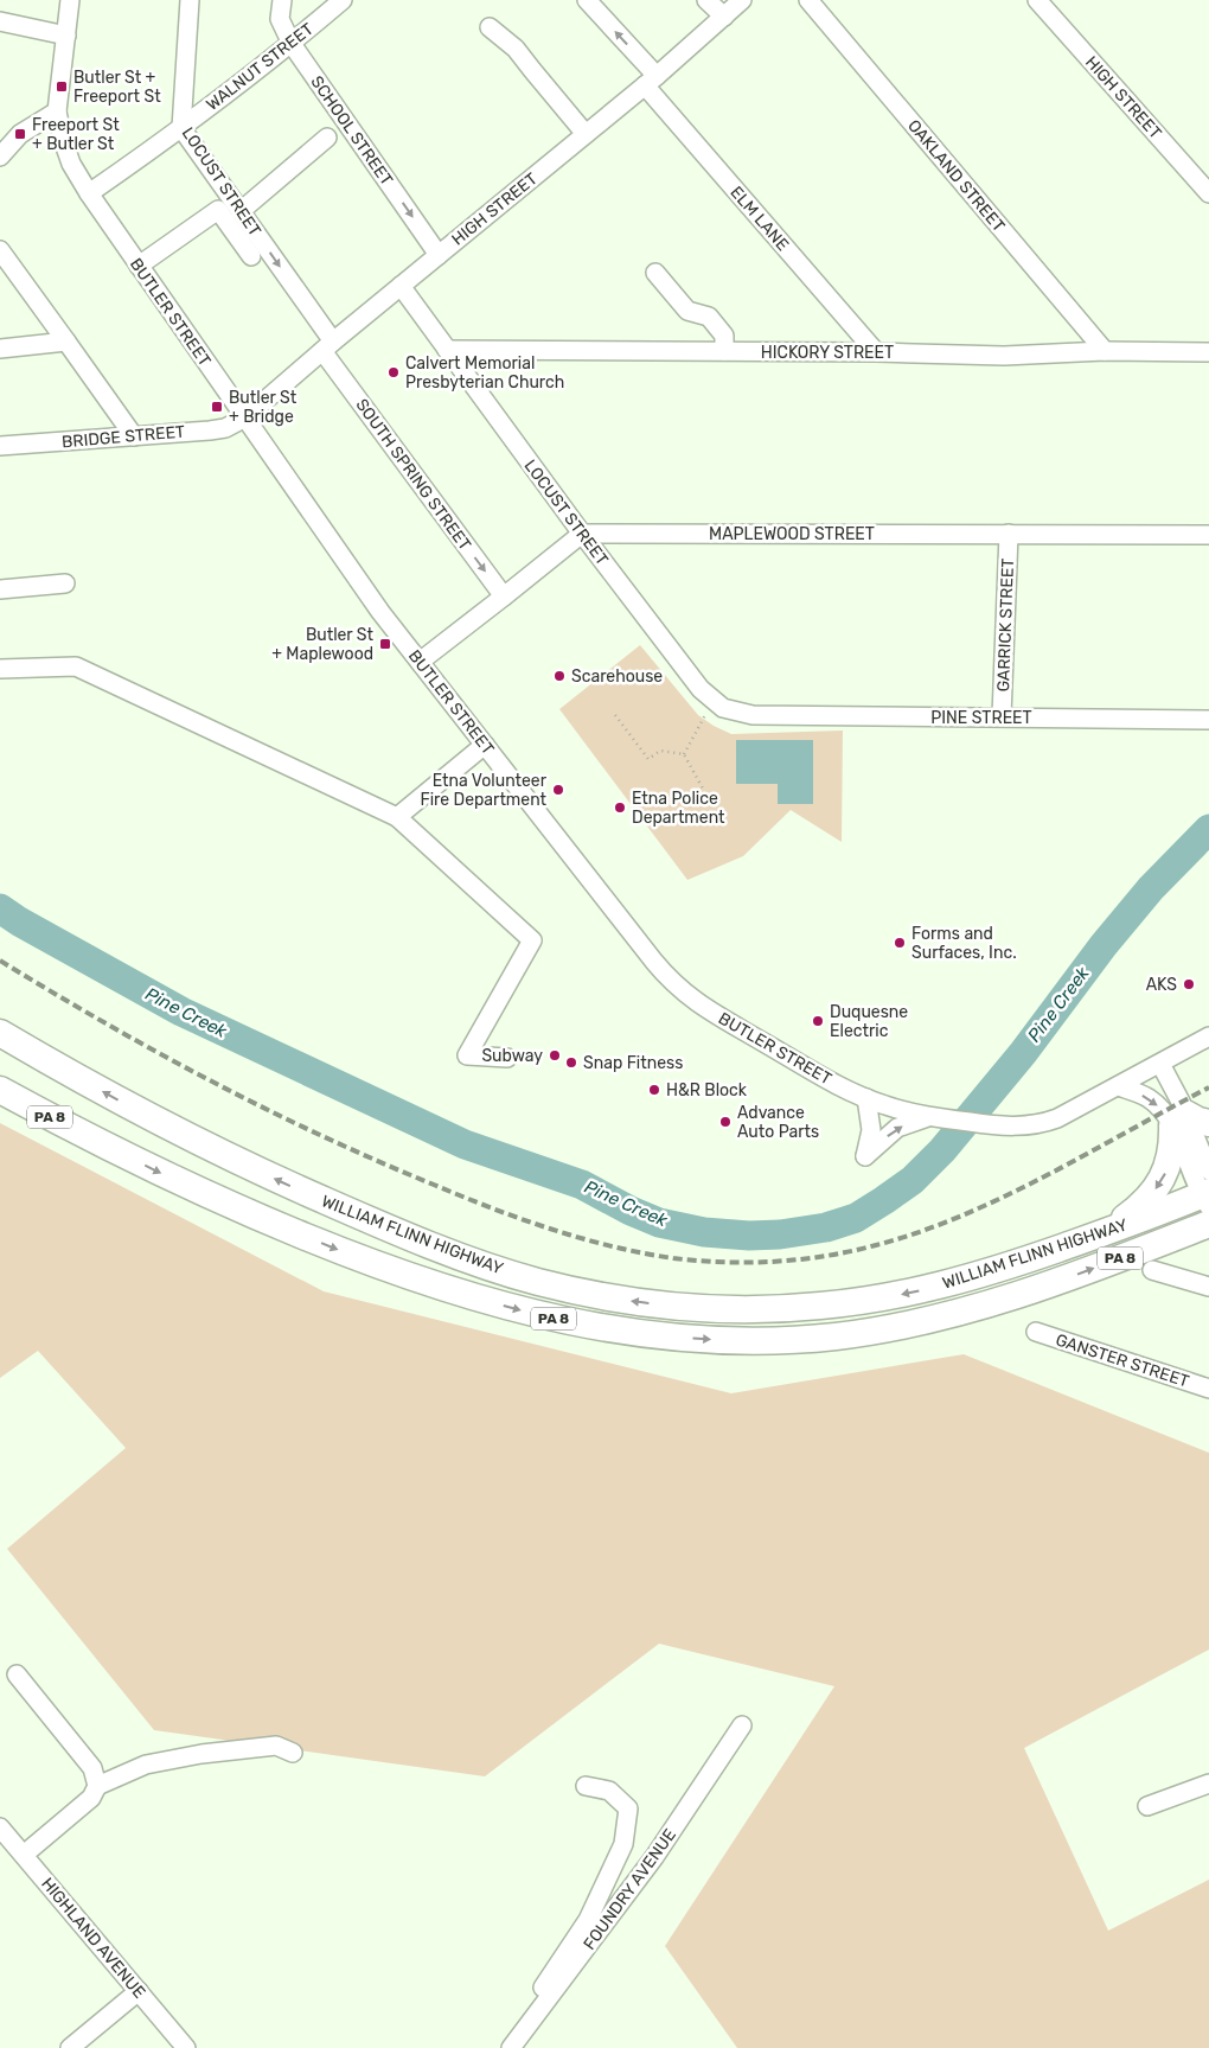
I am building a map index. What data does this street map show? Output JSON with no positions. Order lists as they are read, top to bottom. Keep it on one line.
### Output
{"streets":{"highway":["PA 8","WILLIAM FLINN HIGHWAY"],"street":["WALNUT STREET","HIGH STREET","SCHOOL STREET","OAKLAND STREET","LOCUST STREET","ELM LANE","BUTLER STREET","HICKORY STREET","BRIDGE STREET","SOUTH SPRING STREET","MAPLEWOOD STREET","GARRICK STREET","PINE STREET","GANSTER STREET","FOUNDRY AVENUE","HIGHLAND AVENUE"]},"crossings":[["WALNUT STREET","SCHOOL STREET"],["WALNUT STREET","LOCUST STREET"],["WALNUT STREET","BUTLER STREET"],["HIGH STREET","SCHOOL STREET"],["HIGH STREET","LOCUST STREET"],["HIGH STREET","ELM LANE"],["HIGH STREET","BUTLER STREET"],["HIGH STREET","BRIDGE STREET"],["HIGH STREET","SOUTH SPRING STREET"],["OAKLAND STREET","HICKORY STREET"],["LOCUST STREET","HICKORY STREET"],["LOCUST STREET","SOUTH SPRING STREET"],["LOCUST STREET","MAPLEWOOD STREET"],["LOCUST STREET","PINE STREET"],["ELM LANE","HICKORY STREET"],["BUTLER STREET","BRIDGE STREET"],["MAPLEWOOD STREET","GARRICK STREET"],["GARRICK STREET","PINE STREET"]],"one_way":["SCHOOL STREET","SOUTH SPRING STREET"],"water":["Pine Creek"],"places":{"transit":["Butler St + Freeport St","Freeport St + Butler St","Butler St + Bridge","Butler St + Maplewood"],"other":["Calvert Memorial Presbyterian Church","Scarehouse","Etna Volunteer Fire Department","Etna Police Department","Forms and Surfaces, Inc.","AKS","Duquesne Electric","Subway","Snap Fitness","H&R Block","Advance Auto Parts"]}}
